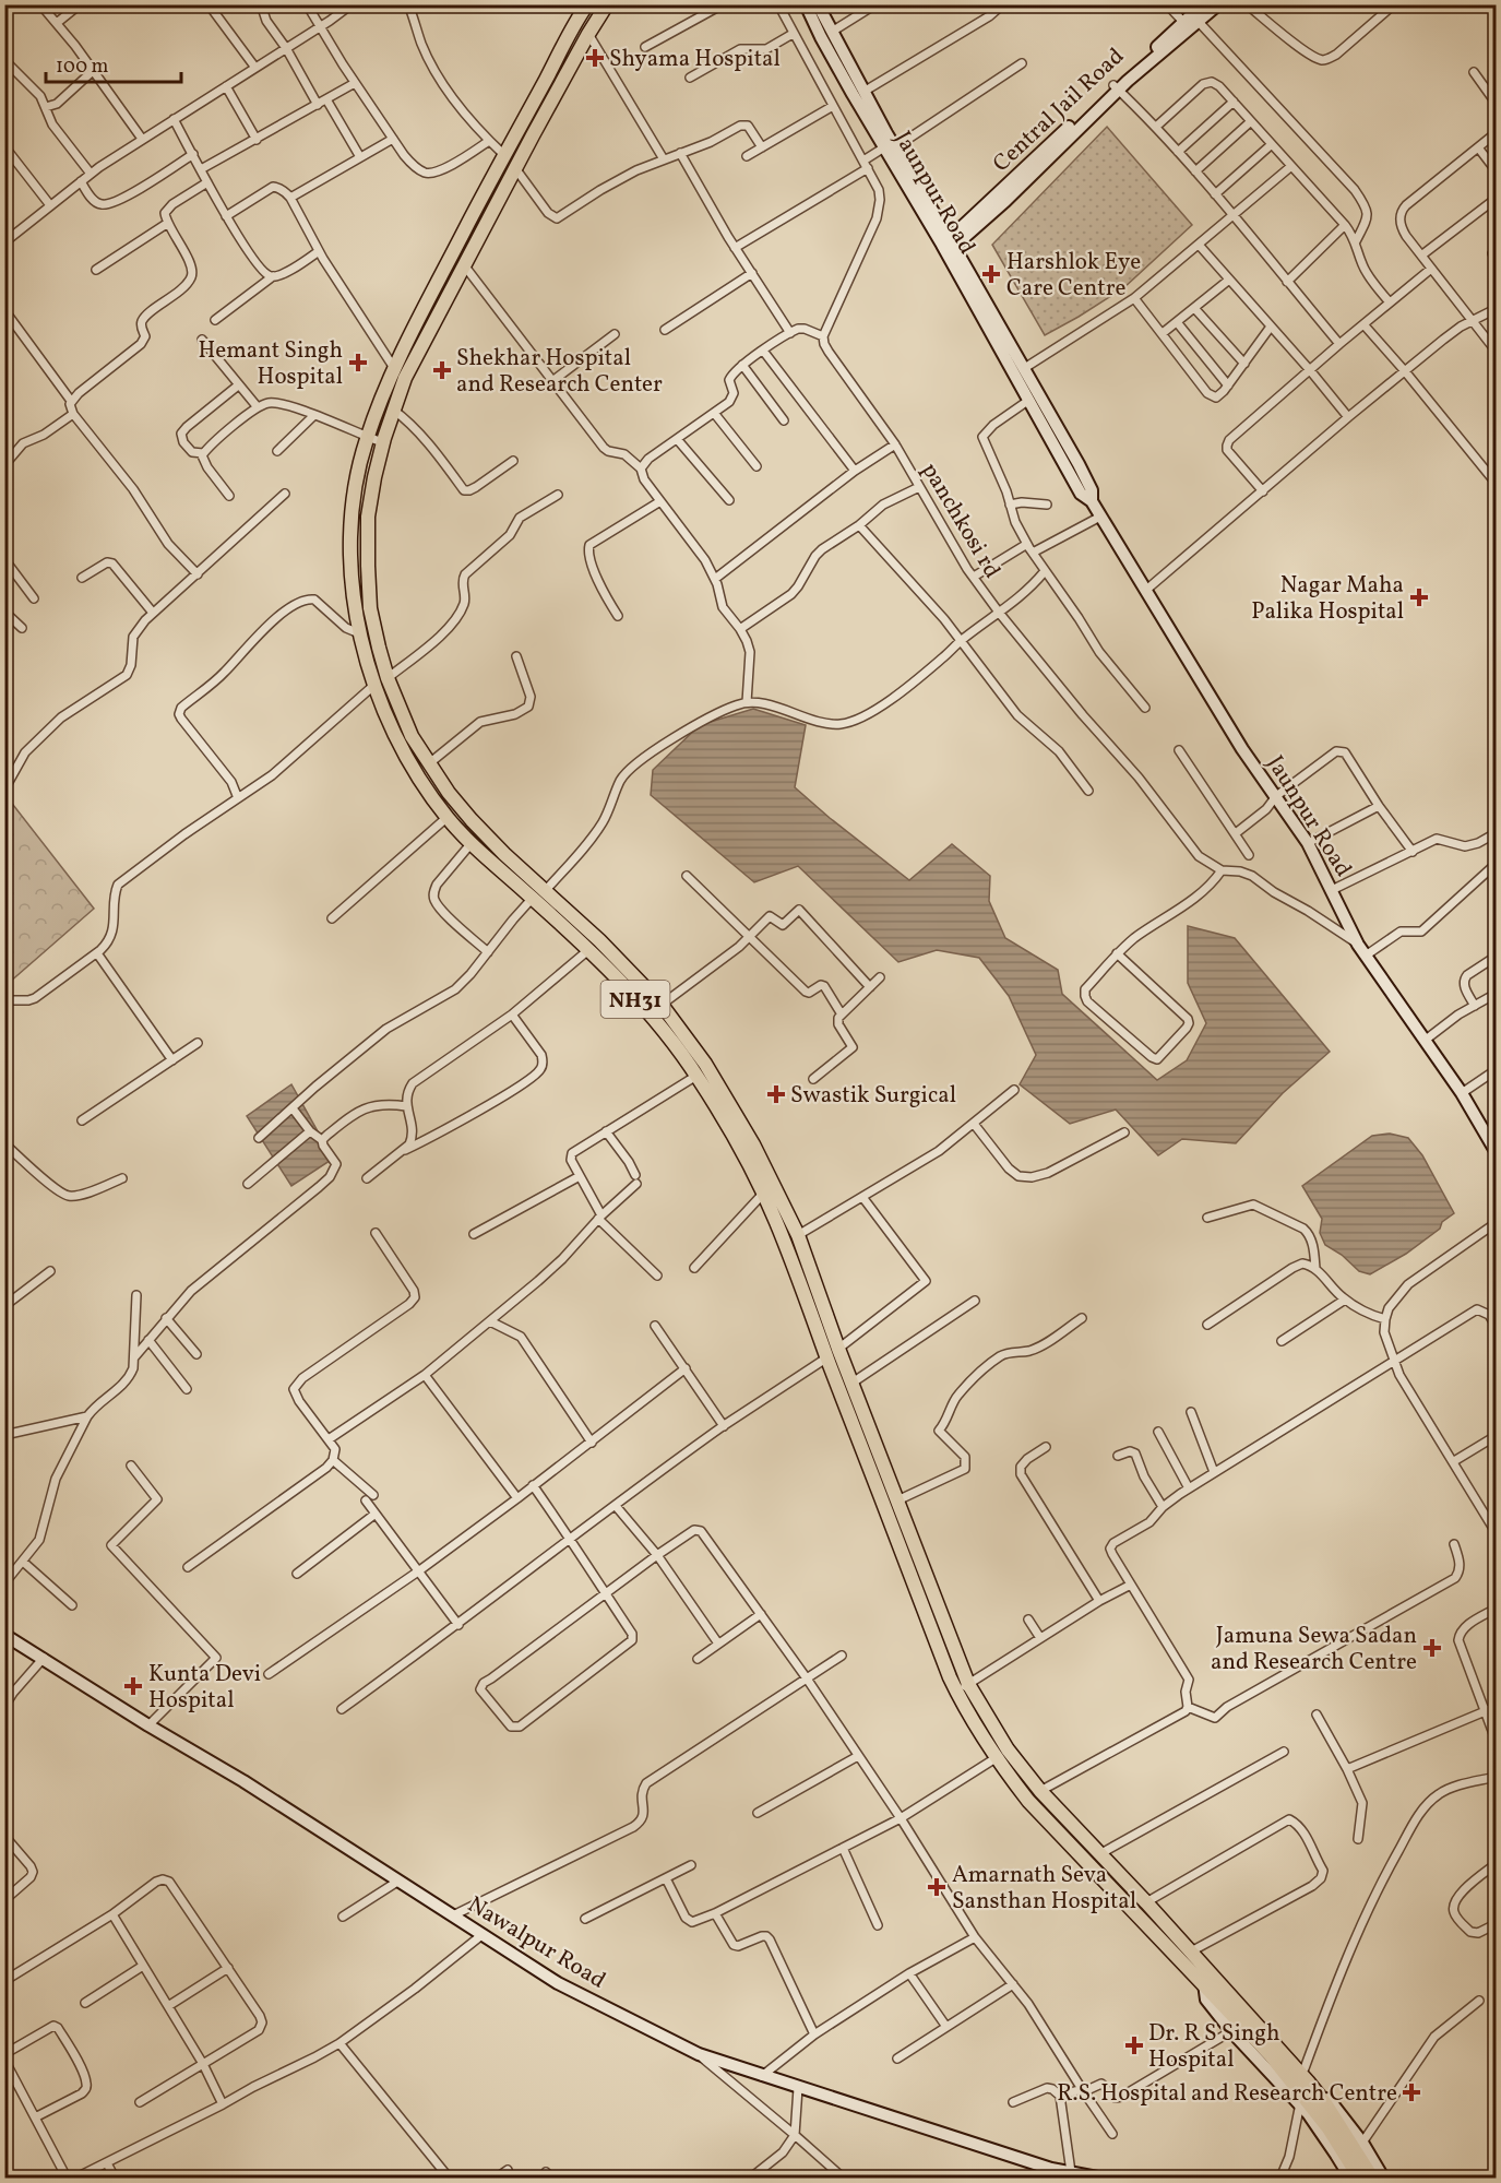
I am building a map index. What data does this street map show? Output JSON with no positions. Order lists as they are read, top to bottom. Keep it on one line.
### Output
{"streets":{"highway":["NH31"],"street":["Central Jail Road","Jaunpur Road","panchkosi rd","Nawalpur Road"]},"crossings":[["Central Jail Road","Jaunpur Road"],["Jaunpur Road","panchkosi rd"]],"places":{"health":["Shyama Hospital","Harshlok Eye Care Centre","Hemant Singh Hospital","Shekhar Hospital and Research Center","Nagar Maha Palika Hospital","Swastik Surgical","Jamuna Sewa Sadan and Research Centre","Kunta Devi Hospital","Amarnath Seva Sansthan Hospital","Dr. R S Singh Hospital","R.S. Hospital and Research Centre"]},"scale_bar":"100 m"}
